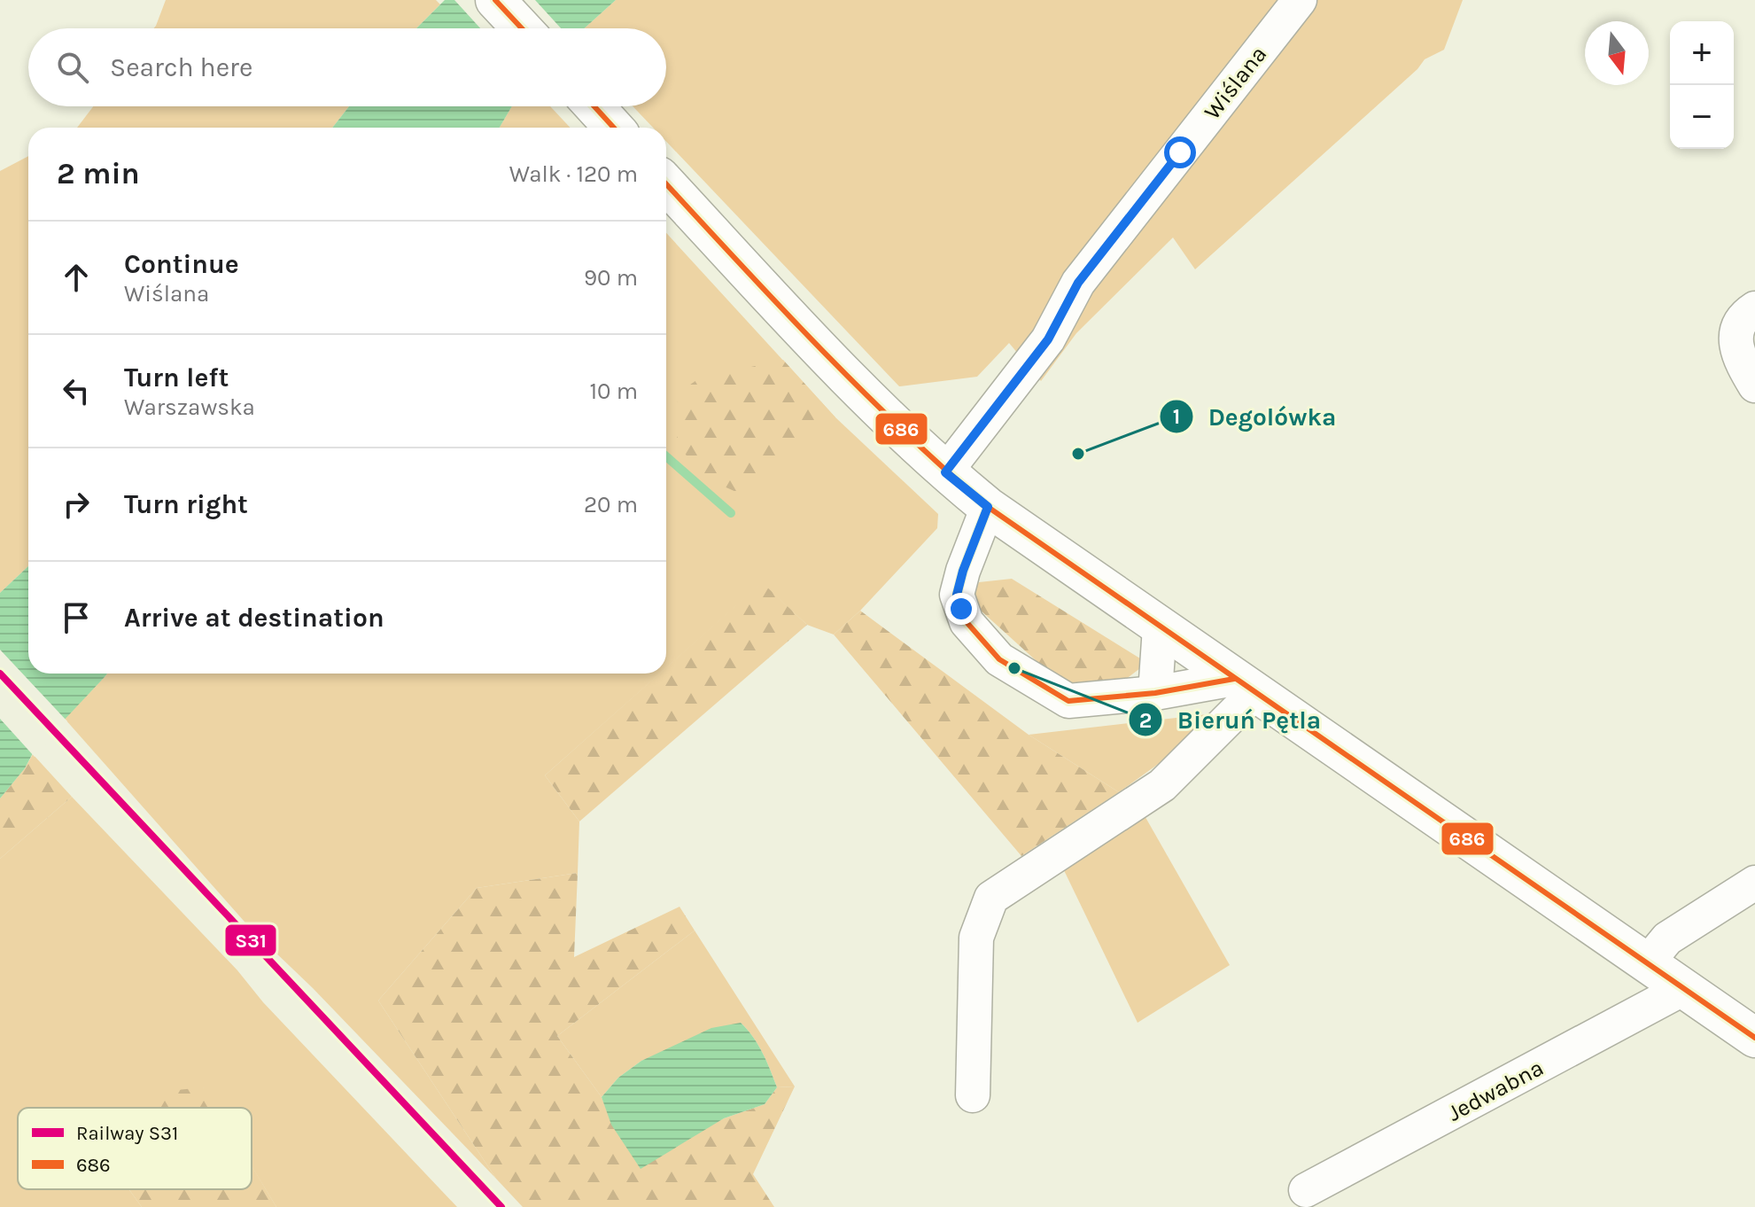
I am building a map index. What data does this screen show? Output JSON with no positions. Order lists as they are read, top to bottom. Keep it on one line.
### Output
{"streets":{"street":["Wiślana","Jedwabna"]},"places":["Degolówka","Bieruń Pętla"],"lines":["transit line 686","rail line S31"],"legend":["Railway S31","686"],"north":"bottom","page":{"map_buttons":["+","−"],"search":"Search here","heading":["2 min","Walk · 120 m"],"list":[["Continue","Wiślana","90 m"],["Turn left","Warszawska","10 m"],["Turn right","20 m"],"Arrive at destination"]}}
